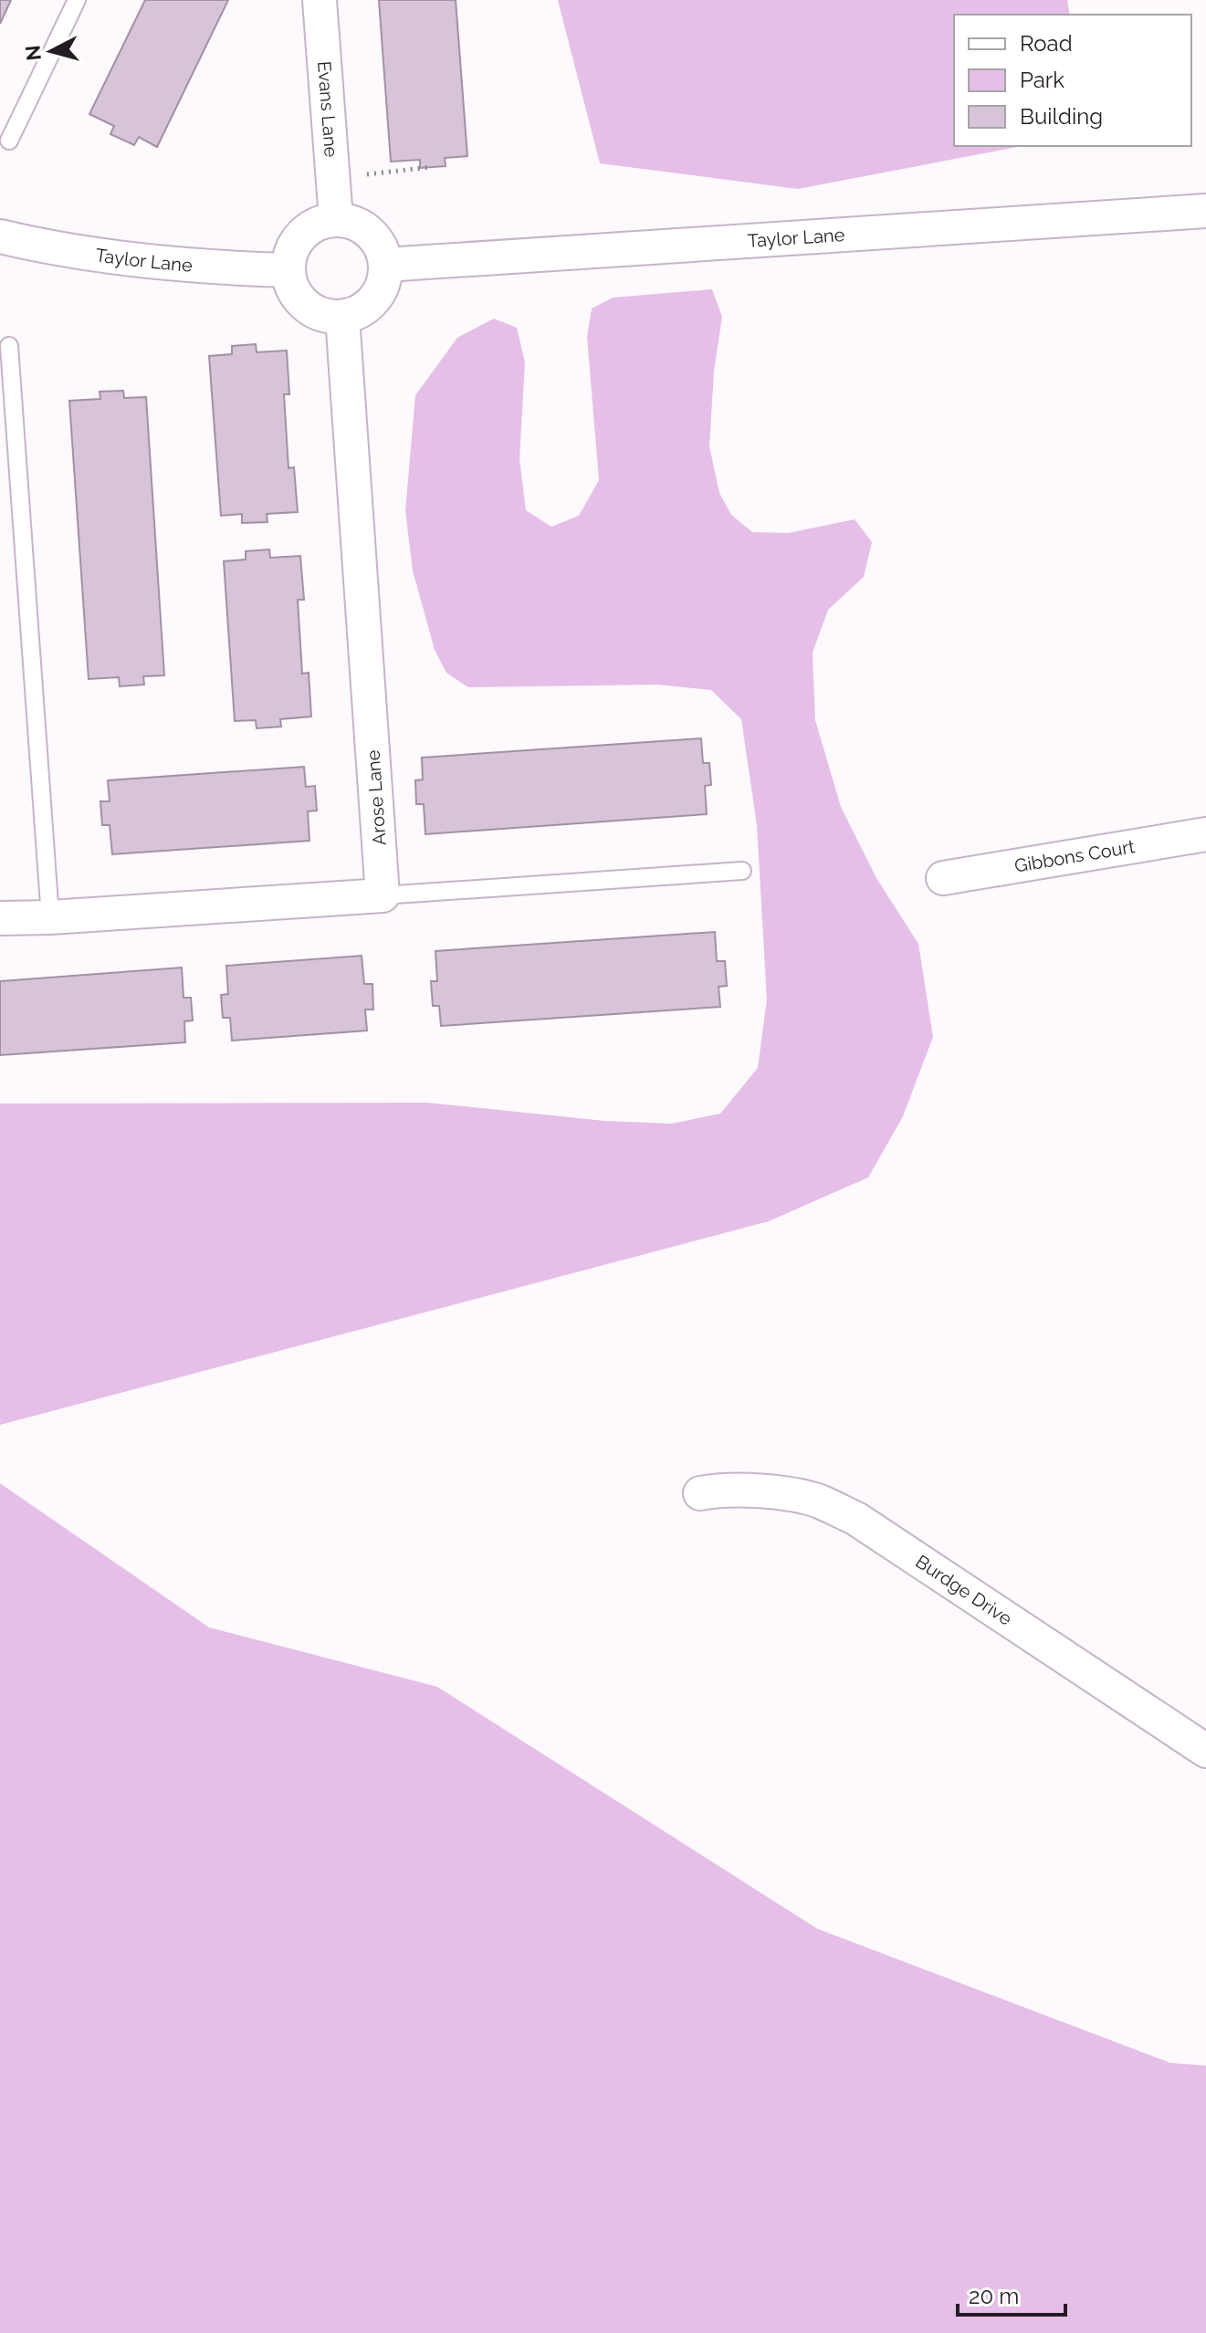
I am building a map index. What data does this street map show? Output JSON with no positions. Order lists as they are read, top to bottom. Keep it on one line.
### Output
{"streets":{"street":["Evans Lane","Taylor Lane","Arose Lane","Gibbons Court","Burdge Drive"]},"crossings":[["Evans Lane","Taylor Lane"],["Evans Lane","Arose Lane"],["Taylor Lane","Arose Lane"]],"legend":["Road","Park","Building"],"scale_bar":"20 m","north":"left"}
